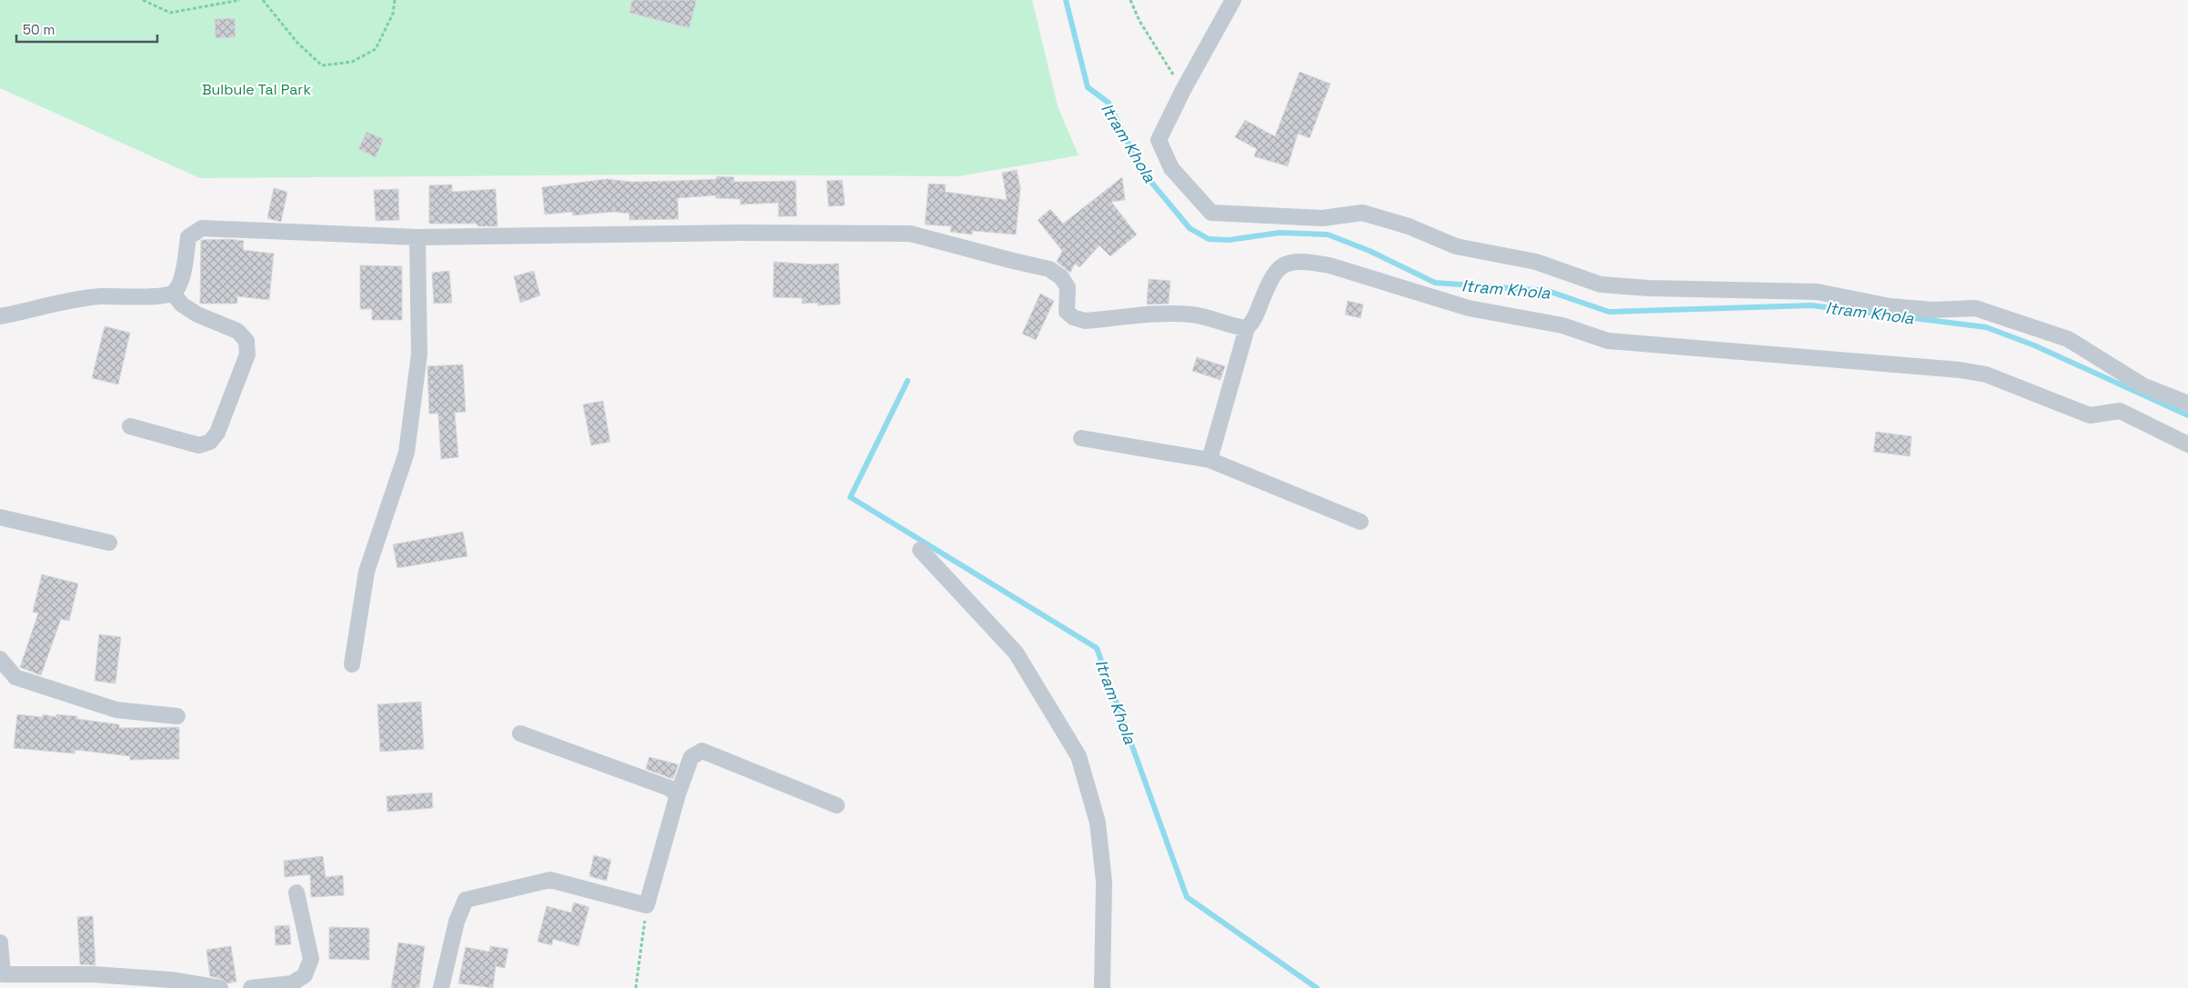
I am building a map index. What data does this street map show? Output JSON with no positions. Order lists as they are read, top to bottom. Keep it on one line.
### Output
{"water":["Itram Khola"],"parks":["Bulbule Tal Park"],"scale_bar":"50 m"}
